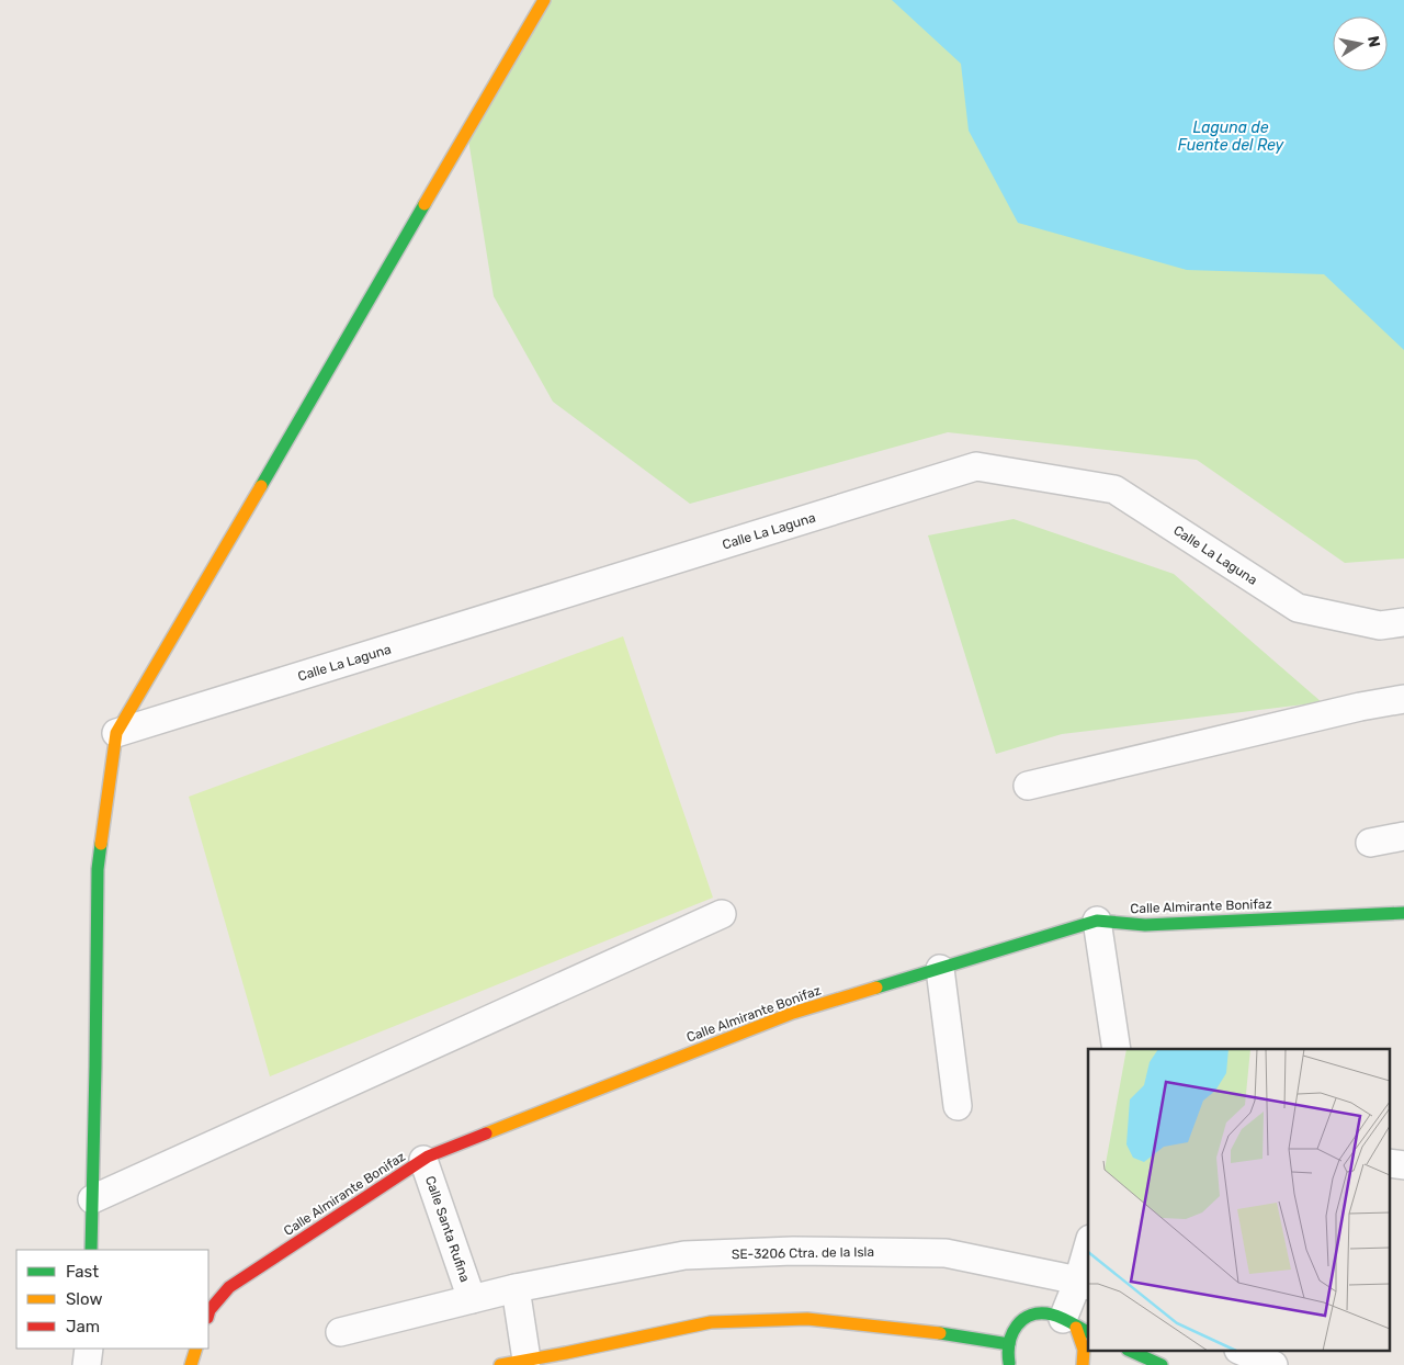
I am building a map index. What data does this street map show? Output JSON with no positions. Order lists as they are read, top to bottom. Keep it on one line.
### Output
{"streets":{"street":["Calle La Laguna","Calle Almirante Bonifaz","Calle Santa Rufina","SE-3206 Ctra. de la Isla"]},"crossings":[["Calle Almirante Bonifaz","Calle Santa Rufina"],["Calle Santa Rufina","SE-3206 Ctra. de la Isla"]],"water":["Laguna de Fuente del Rey"],"legend":["Fast","Slow","Jam"],"north":"right"}
